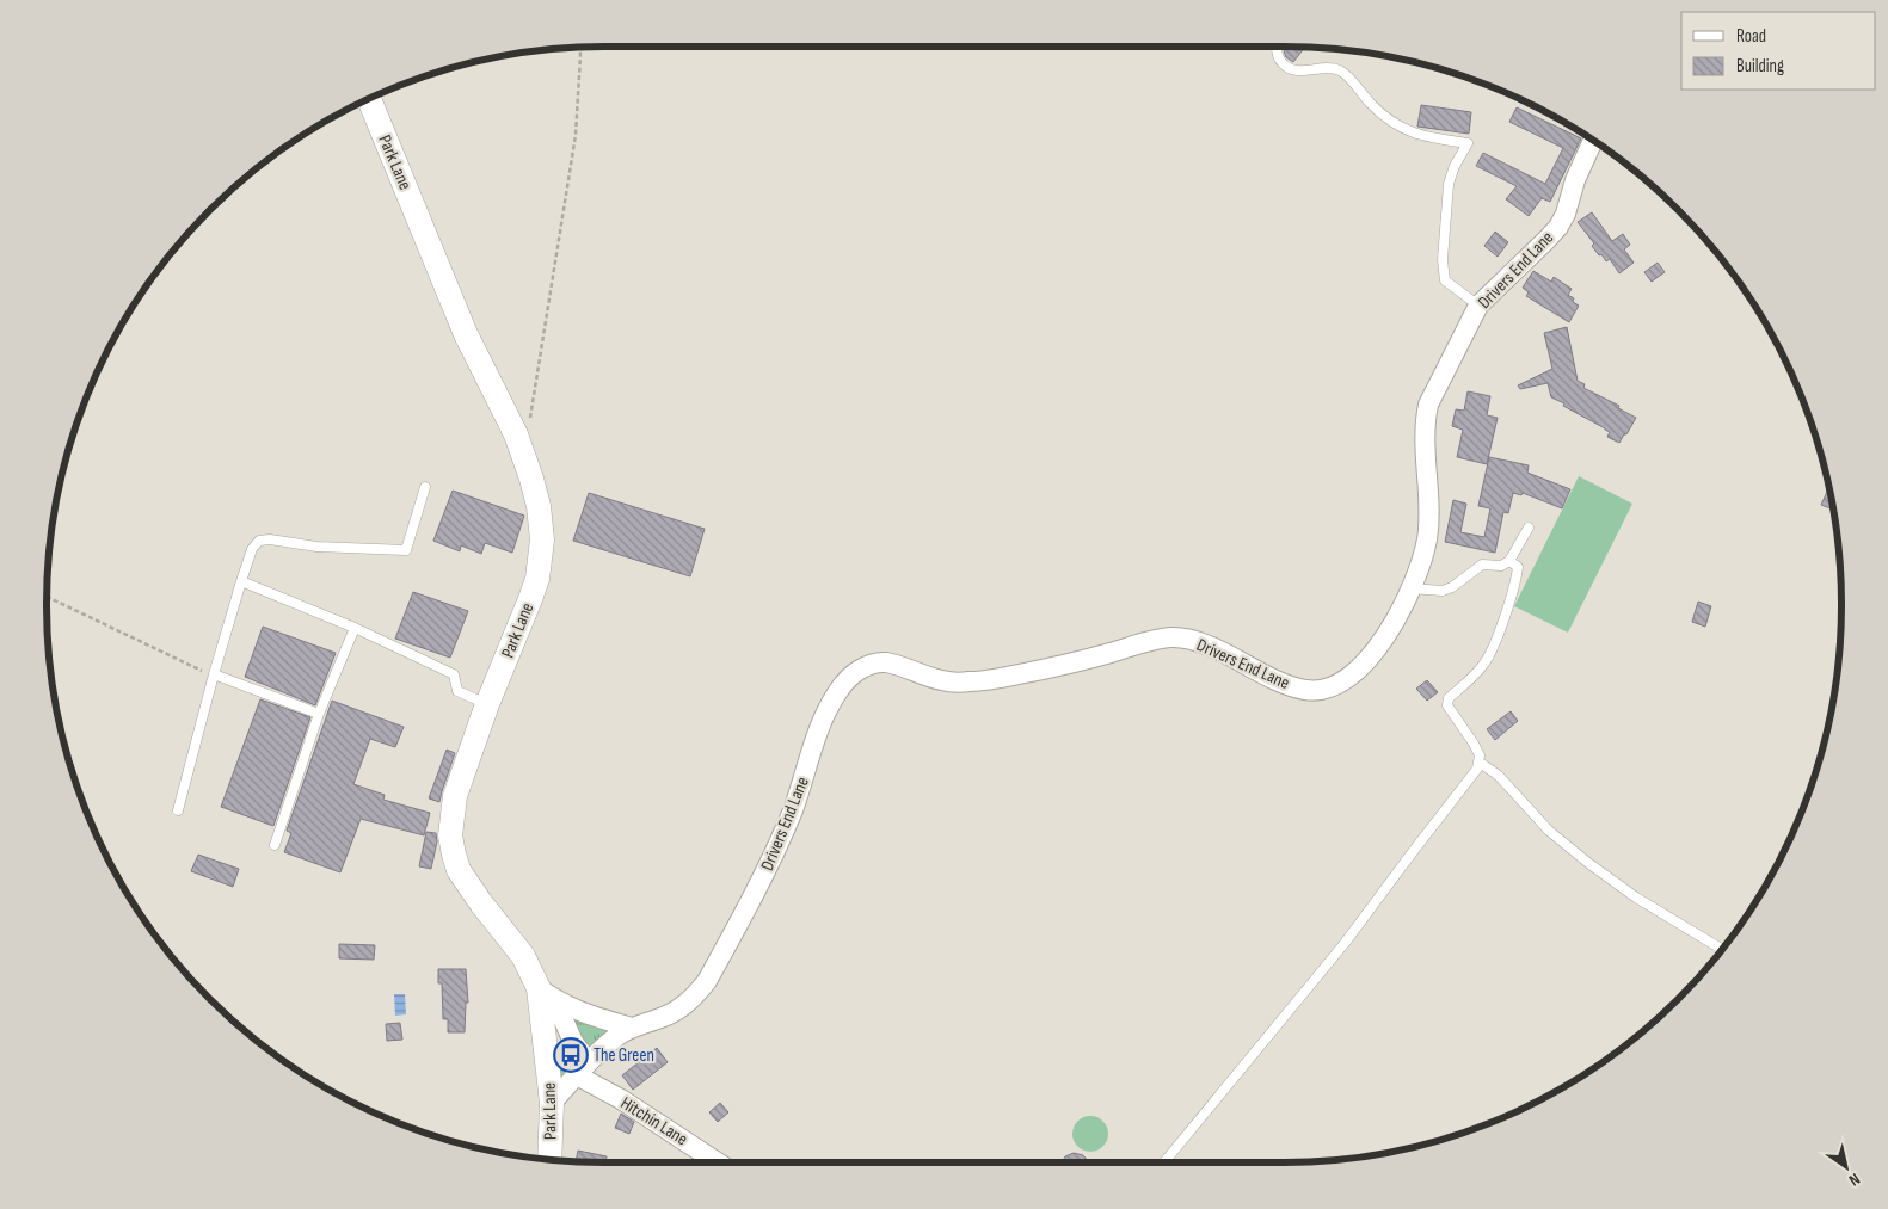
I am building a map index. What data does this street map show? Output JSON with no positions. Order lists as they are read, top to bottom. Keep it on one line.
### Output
{"streets":{"street":["Park Lane","Drivers End Lane","Hitchin Lane"]},"crossings":[["Park Lane","Drivers End Lane"],["Drivers End Lane","Hitchin Lane"]],"places":{"bus stop":["The Green"]},"legend":["Road","Building"],"north":"bottom right"}
